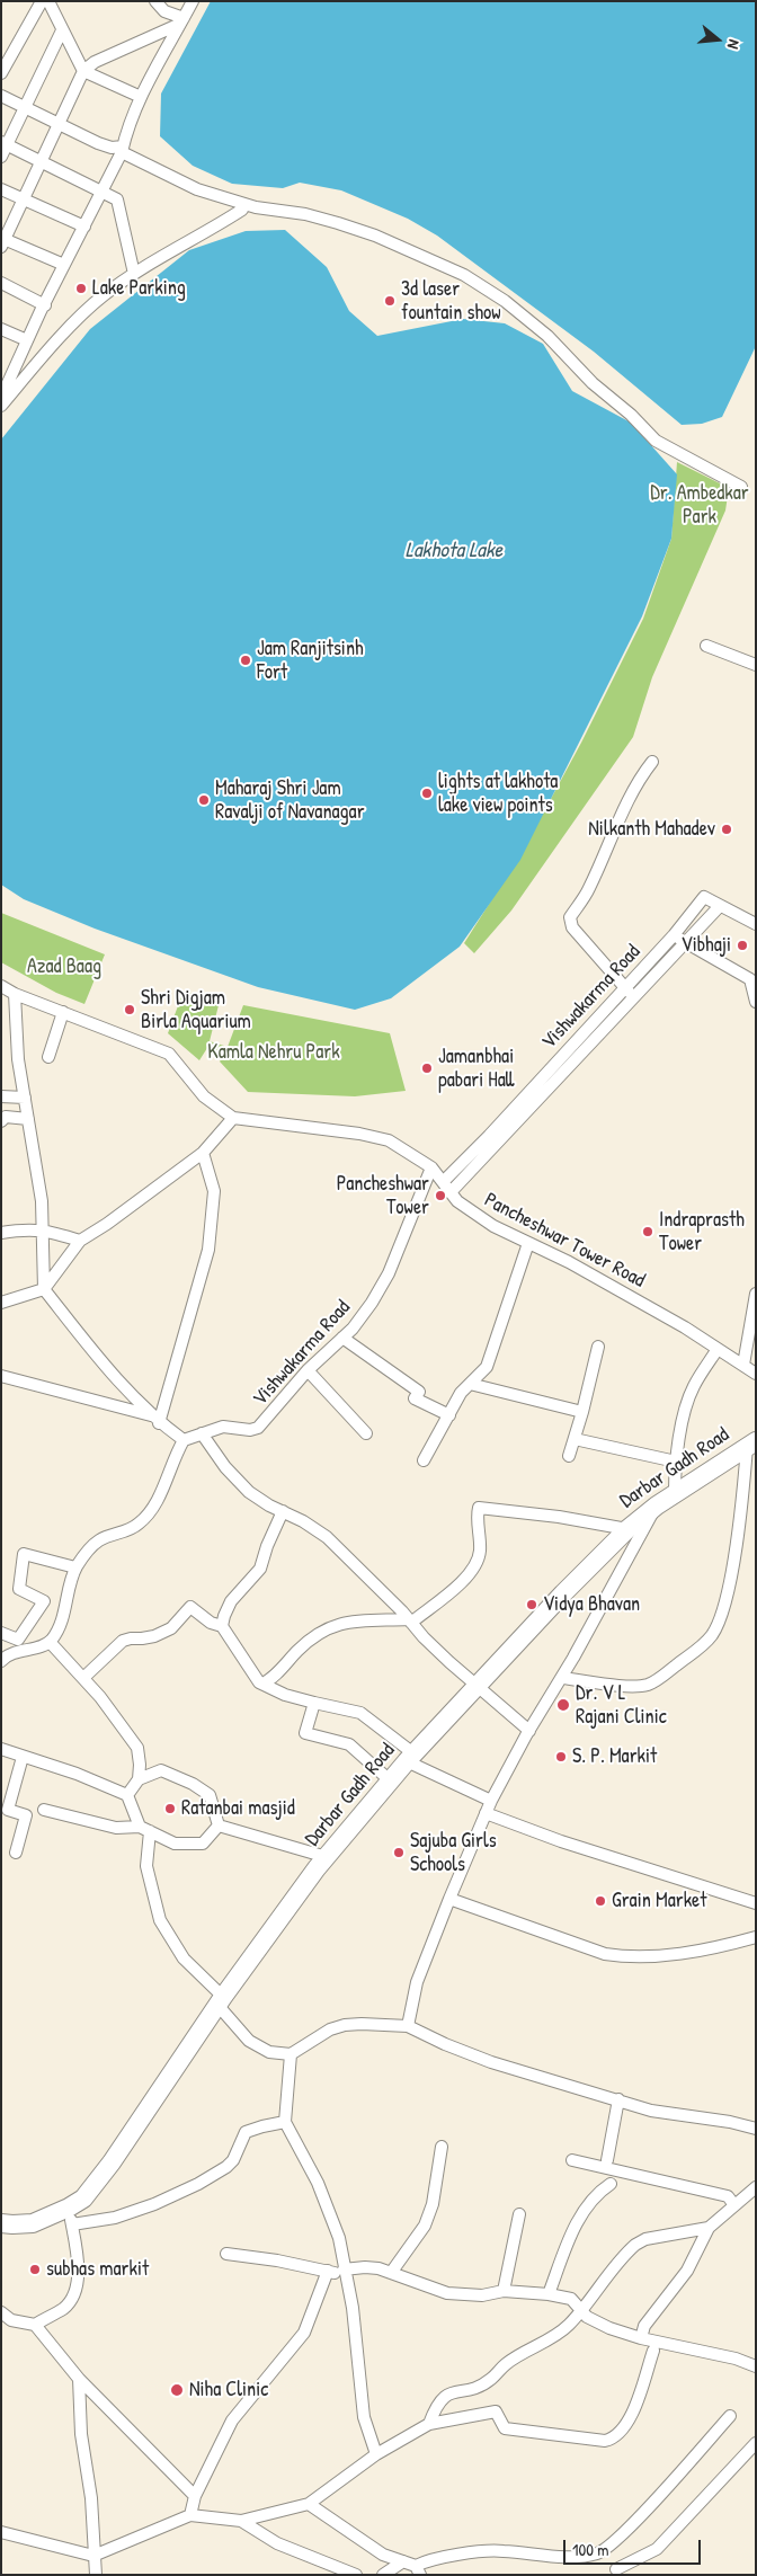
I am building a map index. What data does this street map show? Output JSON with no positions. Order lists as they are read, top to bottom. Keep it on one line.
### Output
{"streets":{"main road":["Darbar Gadh Road"],"street":["Vishwakarma Road","Pancheshwar Tower Road"]},"crossings":[["Vishwakarma Road","Pancheshwar Tower Road"]],"water":["Lakhota Lake"],"parks":["Dr. Ambedkar Park","Azad Baag","Kamla Nehru Park"],"places":["Lake Parking","3d laser fountain show","Jam Ranjitsinh Fort","lights at lakhota lake view points","Maharaj Shri Jam Ravalji of Navanagar","Nilkanth Mahadev","Vibhaji","Shri Digjam Birla Aquarium","Jamanbhai pabari Hall","Pancheshwar Tower","Indraprasth Tower","Vidya Bhavan","Dr. V L Rajani Clinic","S. P. Markit","Ratanbai masjid","Sajuba Girls Schools","Grain Market","subhas markit","Niha Clinic"],"scale_bar":"100 m","north":"right"}
